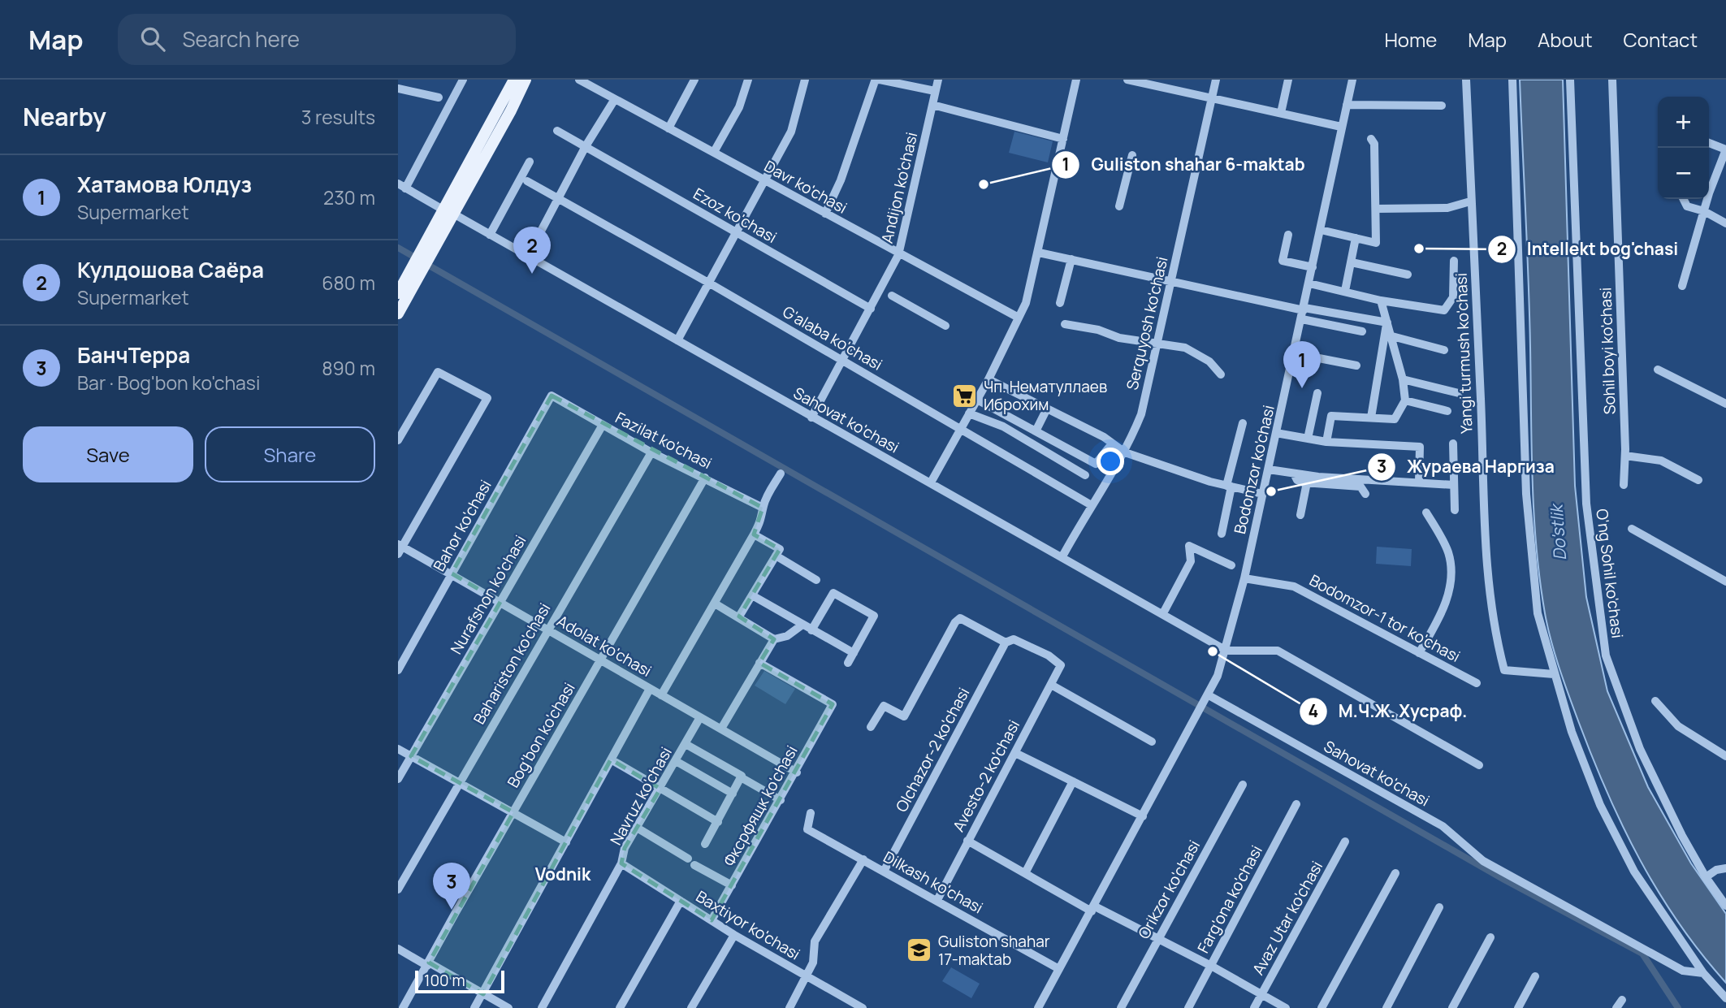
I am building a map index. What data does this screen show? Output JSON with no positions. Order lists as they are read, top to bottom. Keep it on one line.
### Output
{"streets":{"street":["Davr ko'chasi","Andijon ko'chasi","Ezoz ko'chasi","Serquyosh ko'chasi","G'alaba ko'chasi","Sohil boyi ko'chasi","Yangi turmush ko'chasi","Sahovat ko'chasi","Fazilat ko'chasi","Bodomzor ko'chasi","Bahor ko'chasi","O'ng Sohil ko'chasi","Nurafshon ko'chasi","Bodomzor-1 tor ko'chasi","Adolat ko'chasi","Bahariston ko'chasi","Bog'bon ko'chasi","Olchazor-2 ko'chasi","Avesto-2 ko'chasi","Navruz ko'chasi","Фксрфящк ko'chasi","Dilkash ko'chasi","Orikzor ko'chasi","Farg'ona ko'chasi","Avaz Utar ko'chasi","Baxtiyor ko'chasi"]},"crossings":[["Davr ko'chasi","Andijon ko'chasi"],["Andijon ko'chasi","Ezoz ko'chasi"],["Andijon ko'chasi","G'alaba ko'chasi"],["Andijon ko'chasi","Sahovat ko'chasi"],["Serquyosh ko'chasi","G'alaba ko'chasi"],["Serquyosh ko'chasi","Sahovat ko'chasi"],["Sahovat ko'chasi","Bodomzor ko'chasi"],["Fazilat ko'chasi","Bahor ko'chasi"],["Fazilat ko'chasi","Nurafshon ko'chasi"],["Fazilat ko'chasi","Bahariston ko'chasi"],["Fazilat ko'chasi","Bog'bon ko'chasi"],["Bodomzor ko'chasi","Bodomzor-1 tor ko'chasi"],["Bahor ko'chasi","Adolat ko'chasi"],["Nurafshon ko'chasi","Adolat ko'chasi"],["Adolat ko'chasi","Bahariston ko'chasi"],["Adolat ko'chasi","Bog'bon ko'chasi"],["Adolat ko'chasi","Navruz ko'chasi"],["Adolat ko'chasi","Фксрфящк ko'chasi"],["Olchazor-2 ko'chasi","Avesto-2 ko'chasi"],["Olchazor-2 ko'chasi","Dilkash ko'chasi"],["Avesto-2 ko'chasi","Dilkash ko'chasi"],["Navruz ko'chasi","Baxtiyor ko'chasi"],["Фксрфящк ko'chasi","Baxtiyor ko'chasi"]],"districts":["Vodnik"],"water":["Do'stlik"],"places":{"other":["Guliston shahar 6-maktab","Intellekt bog'chasi","Жураева Наргиза","М.Ч.Ж. Хусраф."],"supermarket":["Чп. Нематуллаев Иброхим"],"school or university":["Guliston shahar 17-maktab"]},"scale_bar":"100 m","page":{"header":"Map","search":"Search here","nav":["Home","Map","About","Contact"],"heading":["Nearby","3 results"],"map_buttons":["+","−"],"list":[{"mark":"1","name":"Хатамова Юлдуз","note":"Supermarket","value":"230 m"},{"mark":"2","name":"Кулдошова Саёра","note":"Supermarket","value":"680 m"},{"mark":"3","name":"БанчТерра","note":"Bar · Bog'bon ko'chasi","value":"890 m"}],"pins":["2","1","3"],"buttons":["Save","Share"],"scale":"100 m"}}
